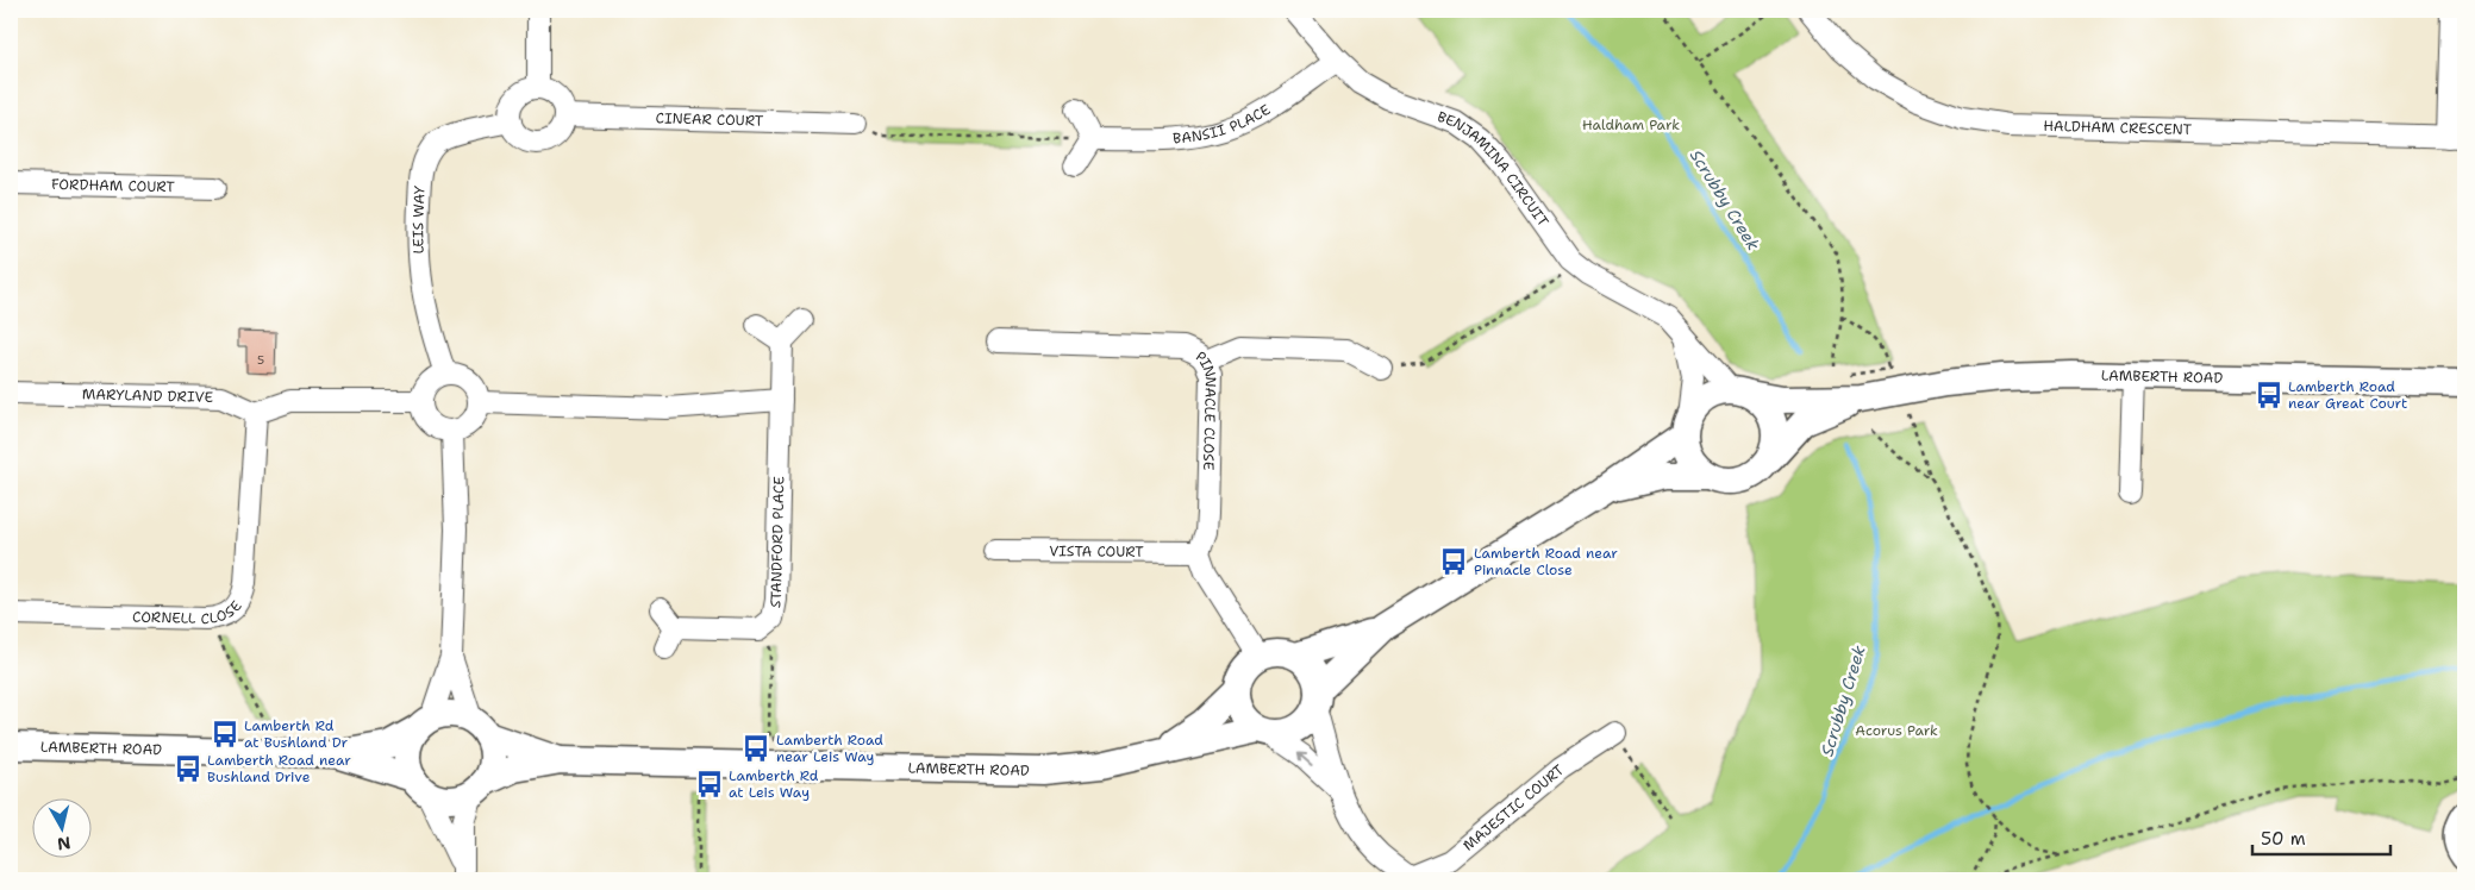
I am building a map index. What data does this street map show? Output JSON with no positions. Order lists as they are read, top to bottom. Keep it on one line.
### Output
{"streets":{"street":["CINEAR COURT","BANSII PLACE","HALDHAM CRESCENT","BENJAMINA CIRCUIT","FORDHAM COURT","LEIS WAY","LAMBERTH ROAD","MARYLAND DRIVE","PINNACLE CLOSE","STANDFORD PLACE","VISTA COURT","CORNELL CLOSE","MAJESTIC COURT"]},"crossings":[["CINEAR COURT","LEIS WAY"],["BANSII PLACE","BENJAMINA CIRCUIT"],["BENJAMINA CIRCUIT","LAMBERTH ROAD"],["MARYLAND DRIVE","CORNELL CLOSE"],["PINNACLE CLOSE","VISTA COURT"]],"water":["Scrubby Creek"],"parks":["Haldham Park","Acorus Park"],"places":{"bus stop":["Lamberth Road near Great Court","Lamberth Road near Pinnacle Close","Lamberth Rd at Bushland Dr","Lamberth Road near Leis Way","Lamberth Road near Bushland Drive","Lamberth Rd at Leis Way"]},"house_numbers":["5"],"scale_bar":"50 m","north":"bottom"}
